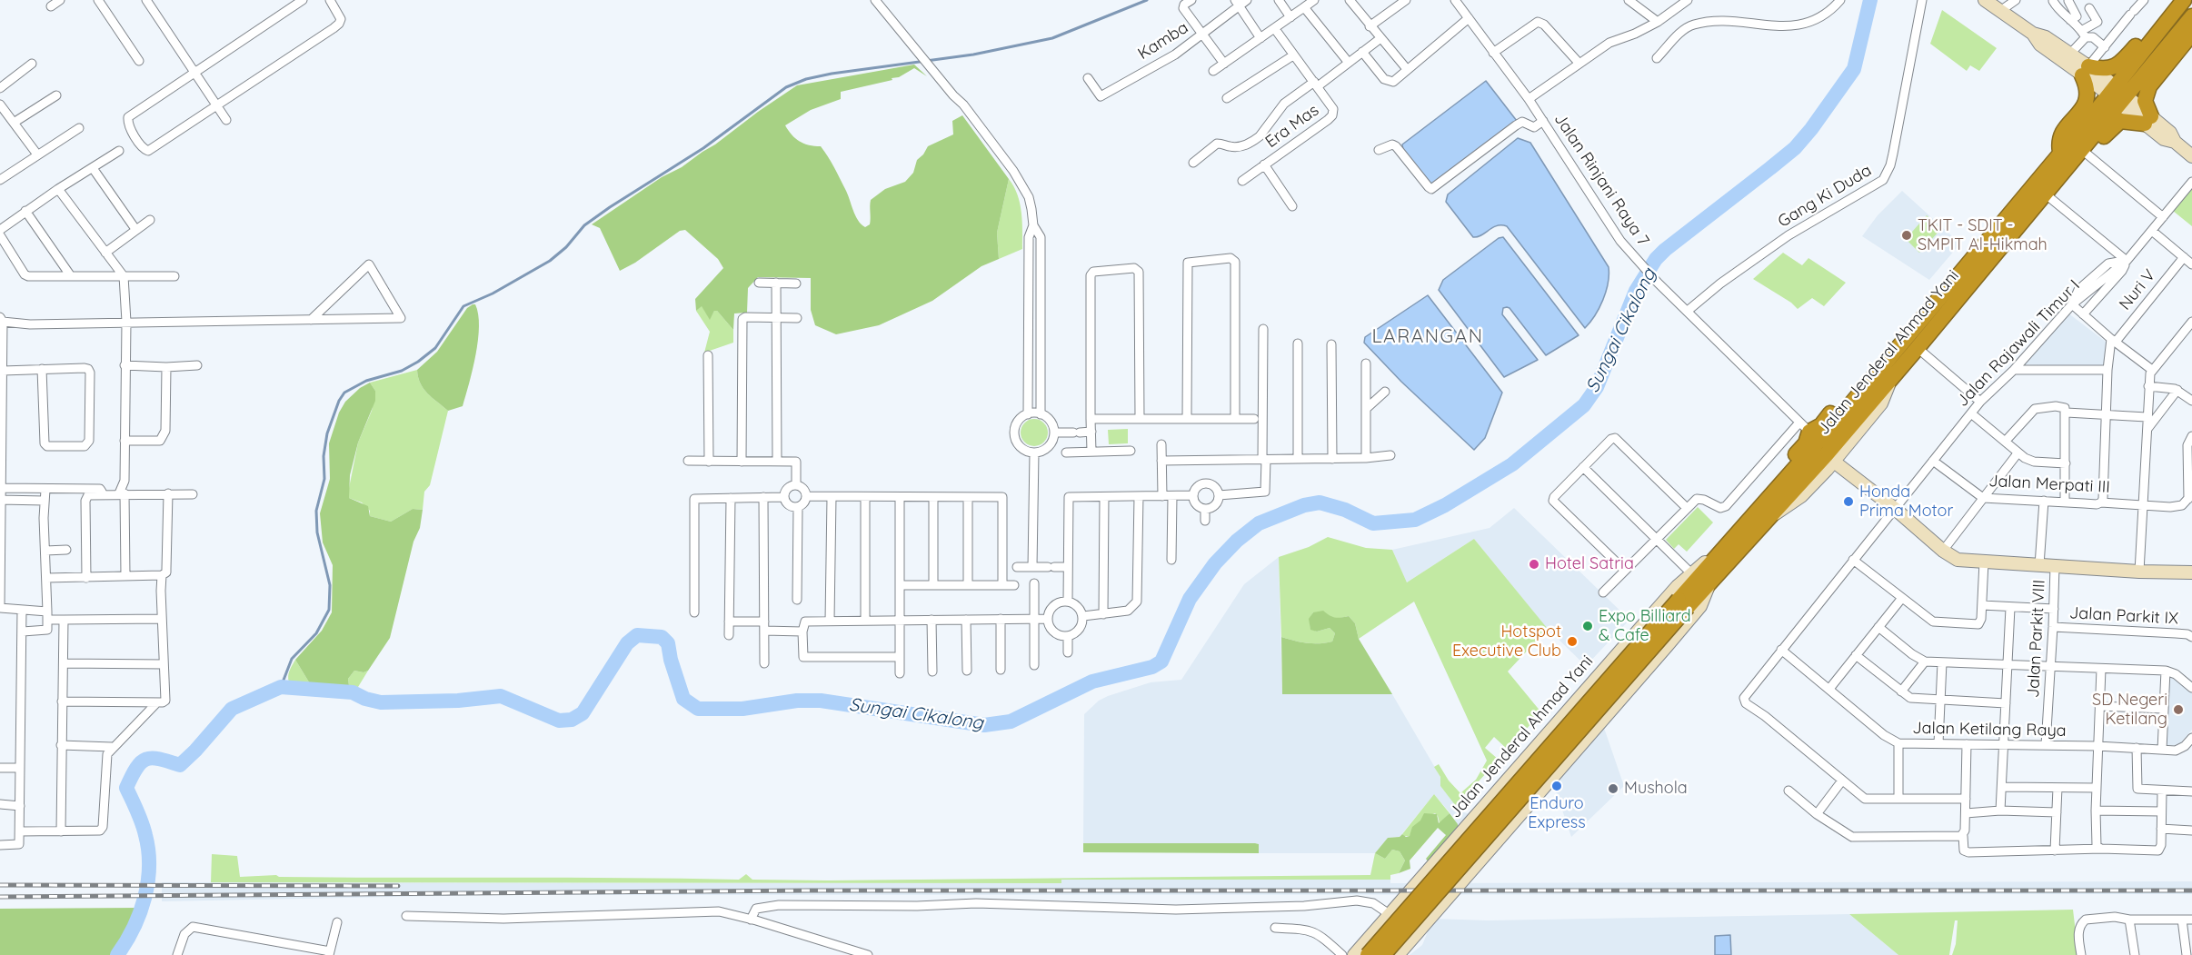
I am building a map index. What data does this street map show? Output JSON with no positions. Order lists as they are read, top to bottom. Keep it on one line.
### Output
{"streets":{"highway":["Jalan Jenderal Ahmad Yani"],"street":["Kamba","Era Mas","Jalan Rinjani Raya 7","Gang Ki Duda","Nuri V","Jalan Rajawali Timur I","Jalan Merpati III","Jalan Parkit IX","Jalan Parkit VIII","Jalan Ketilang Raya"]},"crossings":[["Jalan Rinjani Raya 7","Gang Ki Duda"],["Jalan Rajawali Timur I","Jalan Merpati III"],["Jalan Rajawali Timur I","Jalan Ketilang Raya"],["Jalan Parkit IX","Jalan Parkit VIII"],["Jalan Parkit VIII","Jalan Ketilang Raya"]],"districts":["LARANGAN"],"water":["Sungai Cikalong"],"places":["TKIT - SDIT - SMPIT Al-Hikmah","Honda Prima Motor","Hotel Satria","Expo Billiard & Cafe","Hotspot Executive Club","SD Negeri Ketilang","Enduro Express","Mushola"]}
